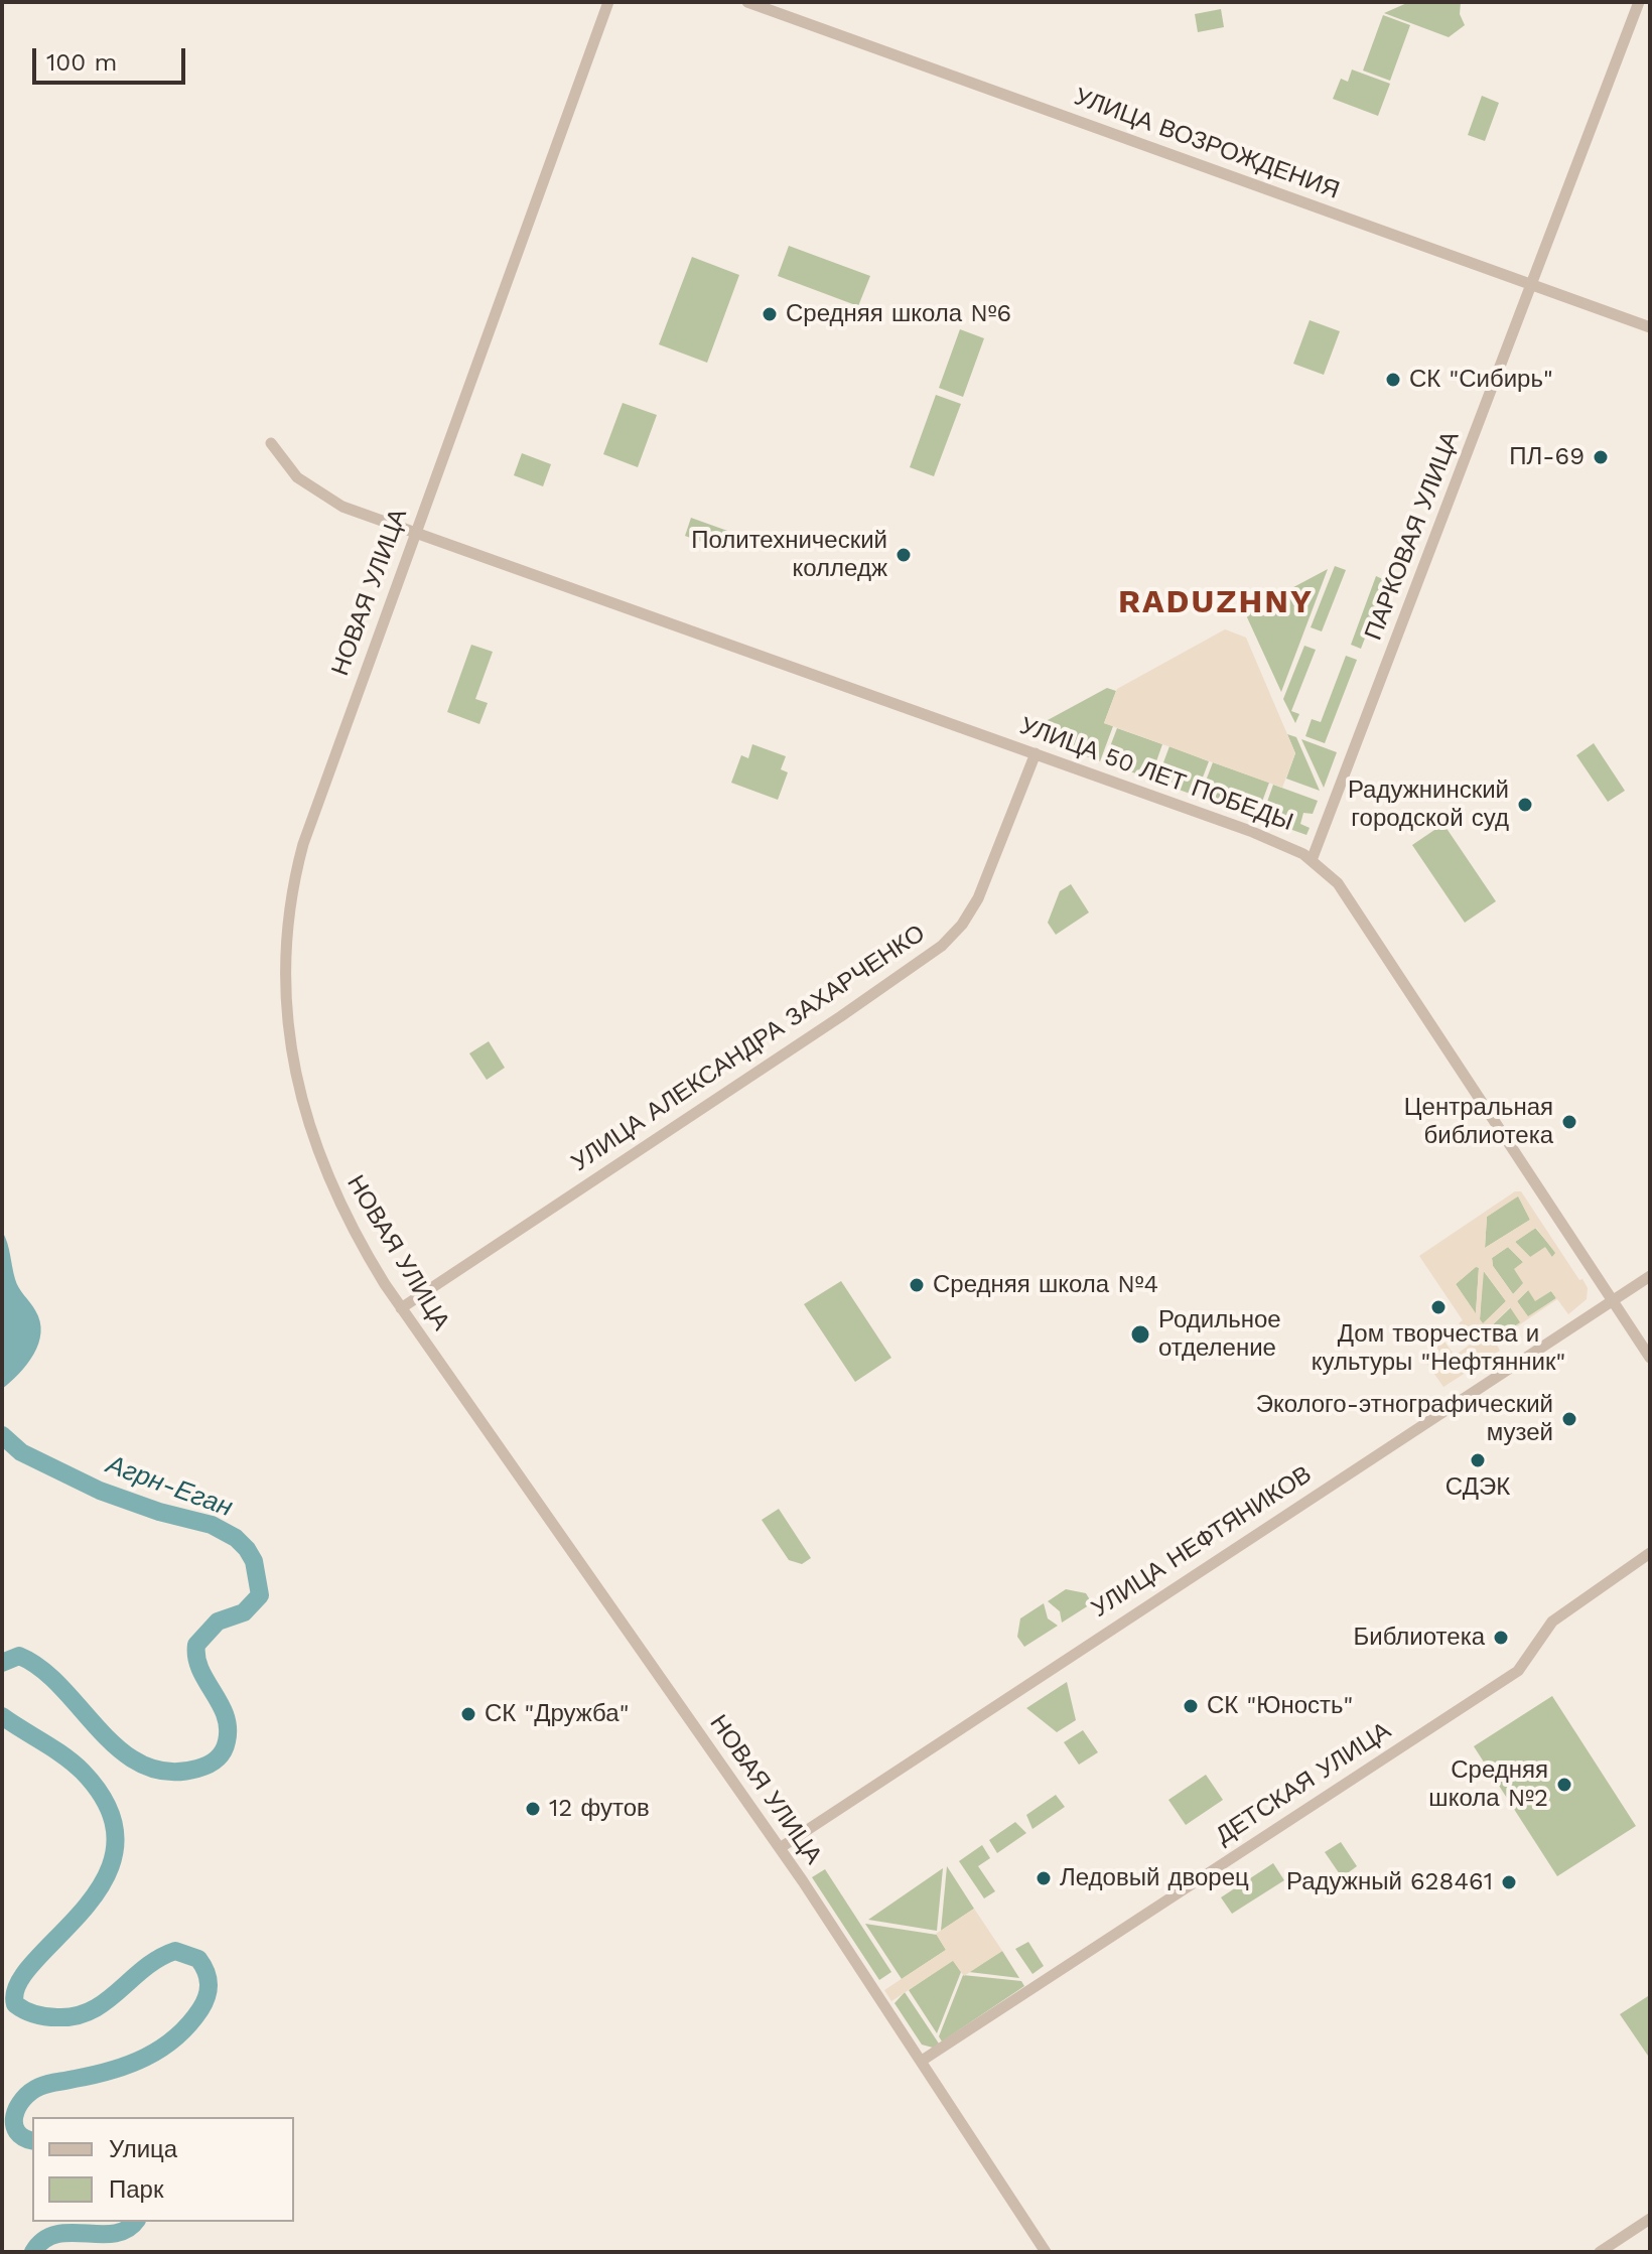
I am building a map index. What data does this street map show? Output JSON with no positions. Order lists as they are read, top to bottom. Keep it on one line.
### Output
{"streets":{"street":["УЛИЦА ВОЗРОЖДЕНИЯ","ПАРКОВАЯ УЛИЦА","НОВАЯ УЛИЦА","УЛИЦА 50 ЛЕТ ПОБЕДЫ","УЛИЦА АЛЕКСАНДРА ЗАХАРЧЕНКО","УЛИЦА НЕФТЯНИКОВ","ДЕТСКАЯ УЛИЦА"]},"crossings":[["УЛИЦА ВОЗРОЖДЕНИЯ","ПАРКОВАЯ УЛИЦА"],["ПАРКОВАЯ УЛИЦА","УЛИЦА 50 ЛЕТ ПОБЕДЫ"],["НОВАЯ УЛИЦА","УЛИЦА 50 ЛЕТ ПОБЕДЫ"],["НОВАЯ УЛИЦА","УЛИЦА АЛЕКСАНДРА ЗАХАРЧЕНКО"],["НОВАЯ УЛИЦА","УЛИЦА НЕФТЯНИКОВ"],["НОВАЯ УЛИЦА","ДЕТСКАЯ УЛИЦА"],["УЛИЦА 50 ЛЕТ ПОБЕДЫ","УЛИЦА АЛЕКСАНДРА ЗАХАРЧЕНКО"],["УЛИЦА 50 ЛЕТ ПОБЕДЫ","УЛИЦА НЕФТЯНИКОВ"]],"districts":["RADUZHNY"],"water":["Агрн-Еган"],"places":["Средняя школа №6","СК \"Сибирь\"","ПЛ-69","Политехнический колледж","Радужнинский городской суд","Центральная библиотека","Средняя школа №4","Дом творчества и культуры \"Нефтянник\"","Родильное отделение","Эколого-этнографический музей","СДЭК","Библиотека","СК \"Юность\"","СК \"Дружба\"","Средняя школа №2","12 футов","Ледовый дворец","Радужный 628461"],"legend":["Улица","Парк"],"scale_bar":"100 m"}
